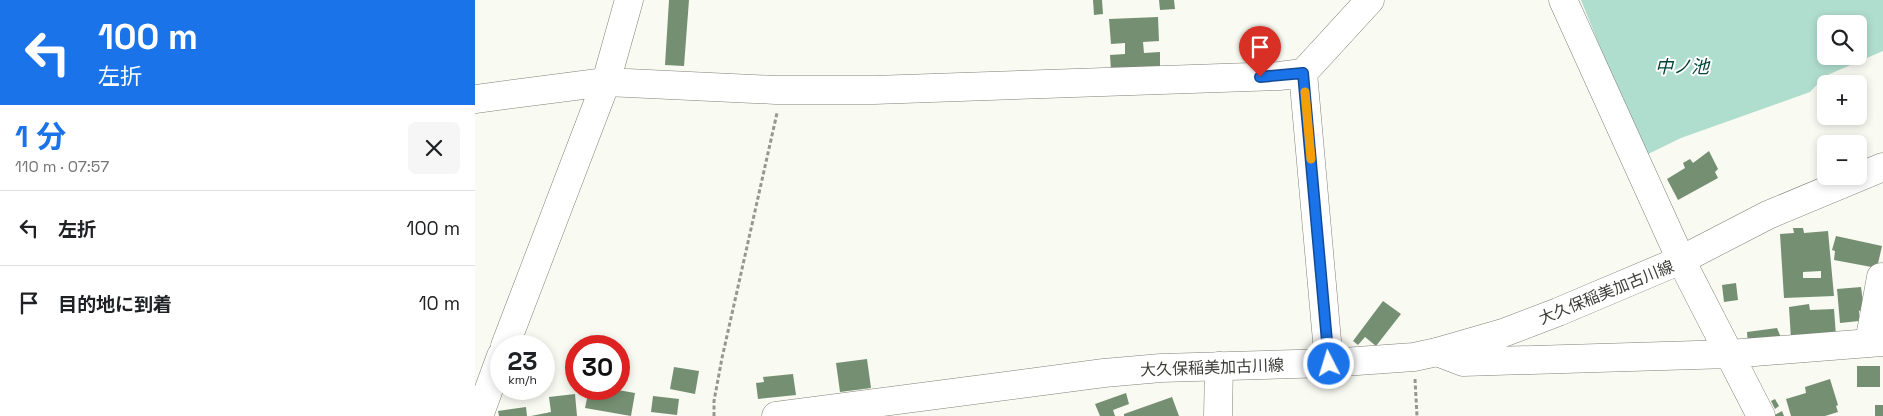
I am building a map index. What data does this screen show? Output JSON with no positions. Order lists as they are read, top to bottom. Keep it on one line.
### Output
{"streets":{"street":["大久保稲美加古川線"]},"water":["中ノ池"],"page":{"turn":["100 m","左折"],"map_buttons":["+","−"],"heading":["1 分","110 m · 07:57"],"list":[{"name":"左折","value":"100 m"},{"name":"目的地に到着","value":"10 m"}],"speed":"23 km/h","limit":"30"}}
